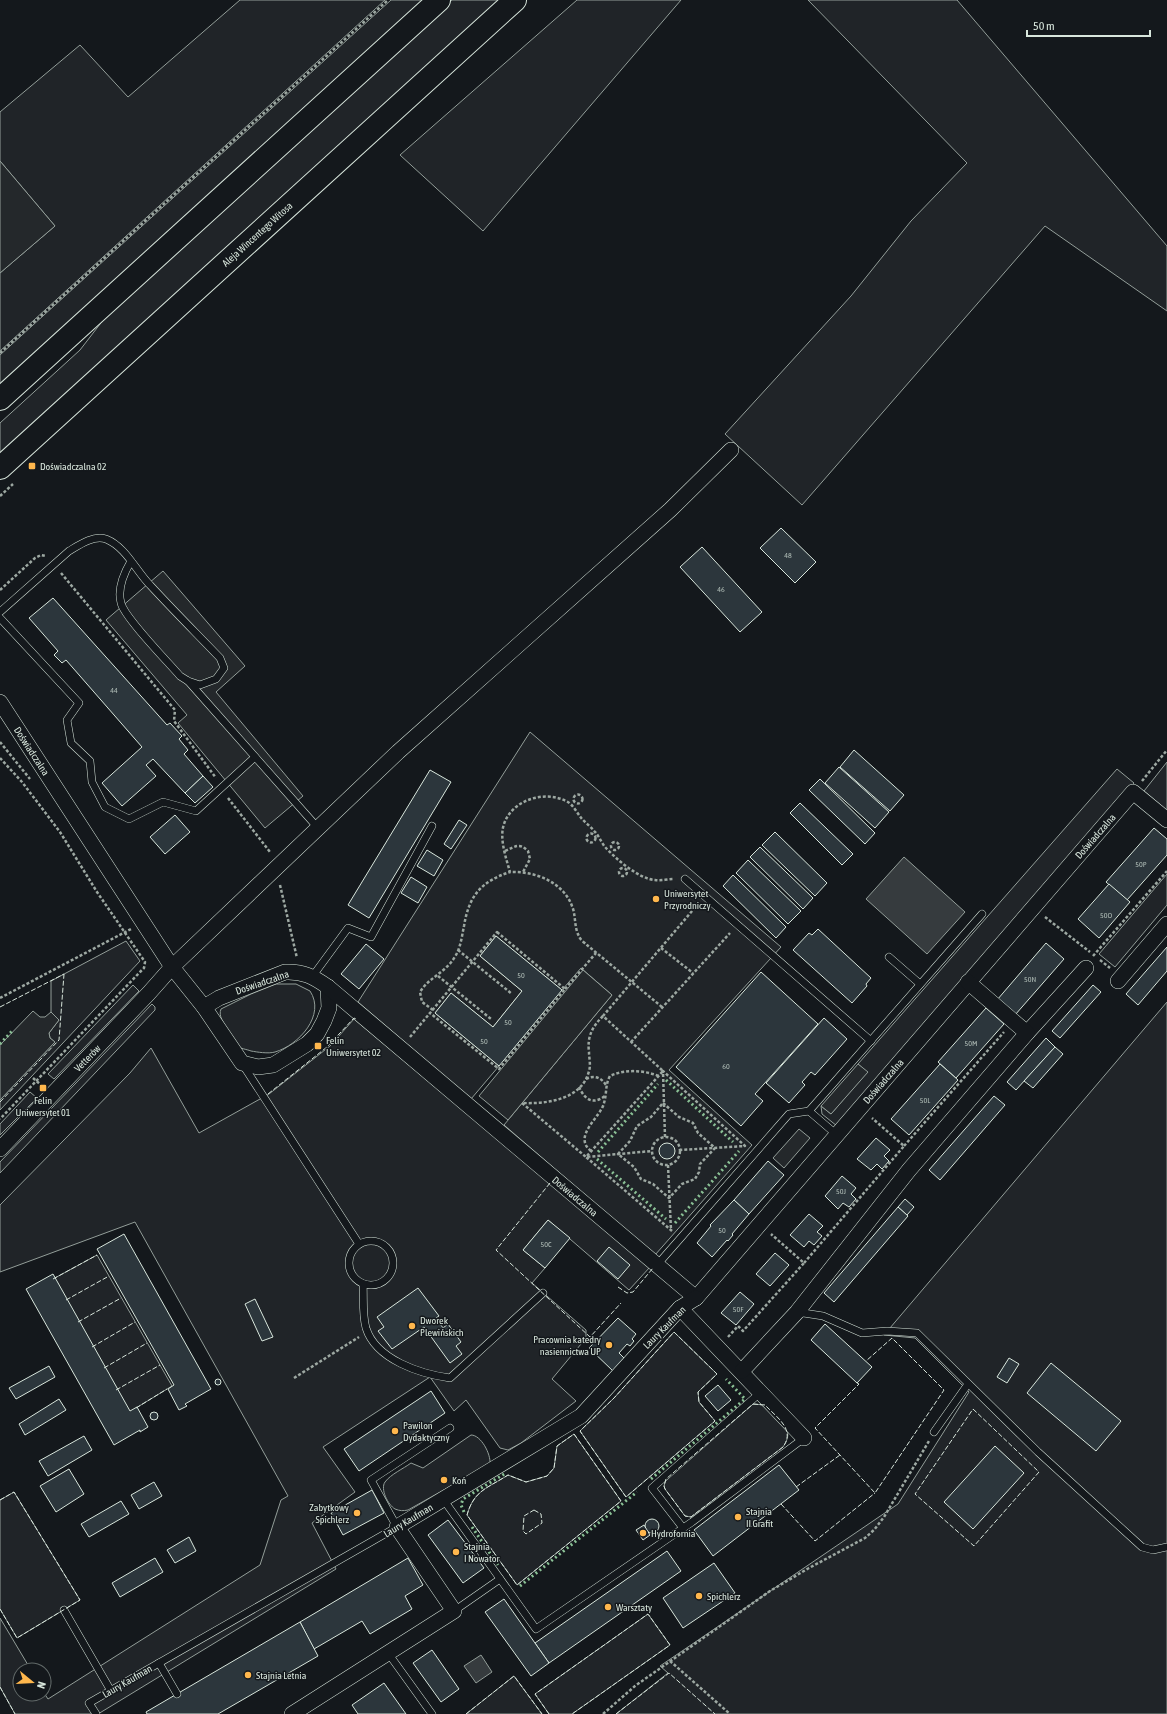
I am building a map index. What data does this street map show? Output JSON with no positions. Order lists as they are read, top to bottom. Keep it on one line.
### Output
{"streets":{"main road":["Aleja Wincentego Witosa"],"street":["Doświadczalna","Vetterów","Laury Kaufman"]},"crossings":[["Doświadczalna","Vetterów"],["Doświadczalna","Laury Kaufman"]],"places":{"transit":["Doświadczalna 02","Felin Uniwersytet 02","Felin Uniwersytet 01"],"other":["Uniwersytet Przyrodniczy","Dworek Plewińskich","Pracownia katedry nasiennictwa UP","Pawilon Dydaktyczny","Koń","Zabytkowy Spichlerz","Stajnia II Grafit","Hydrofornia","Stajnia I Nowator","Spichlerz","Warsztaty","Stajnia Letnia"]},"house_numbers":["48","46","44","50P","50O","50","50N","50","50","50M","60","50L","50J","50","50C","50F"],"scale_bar":"50 m","north":"right"}
